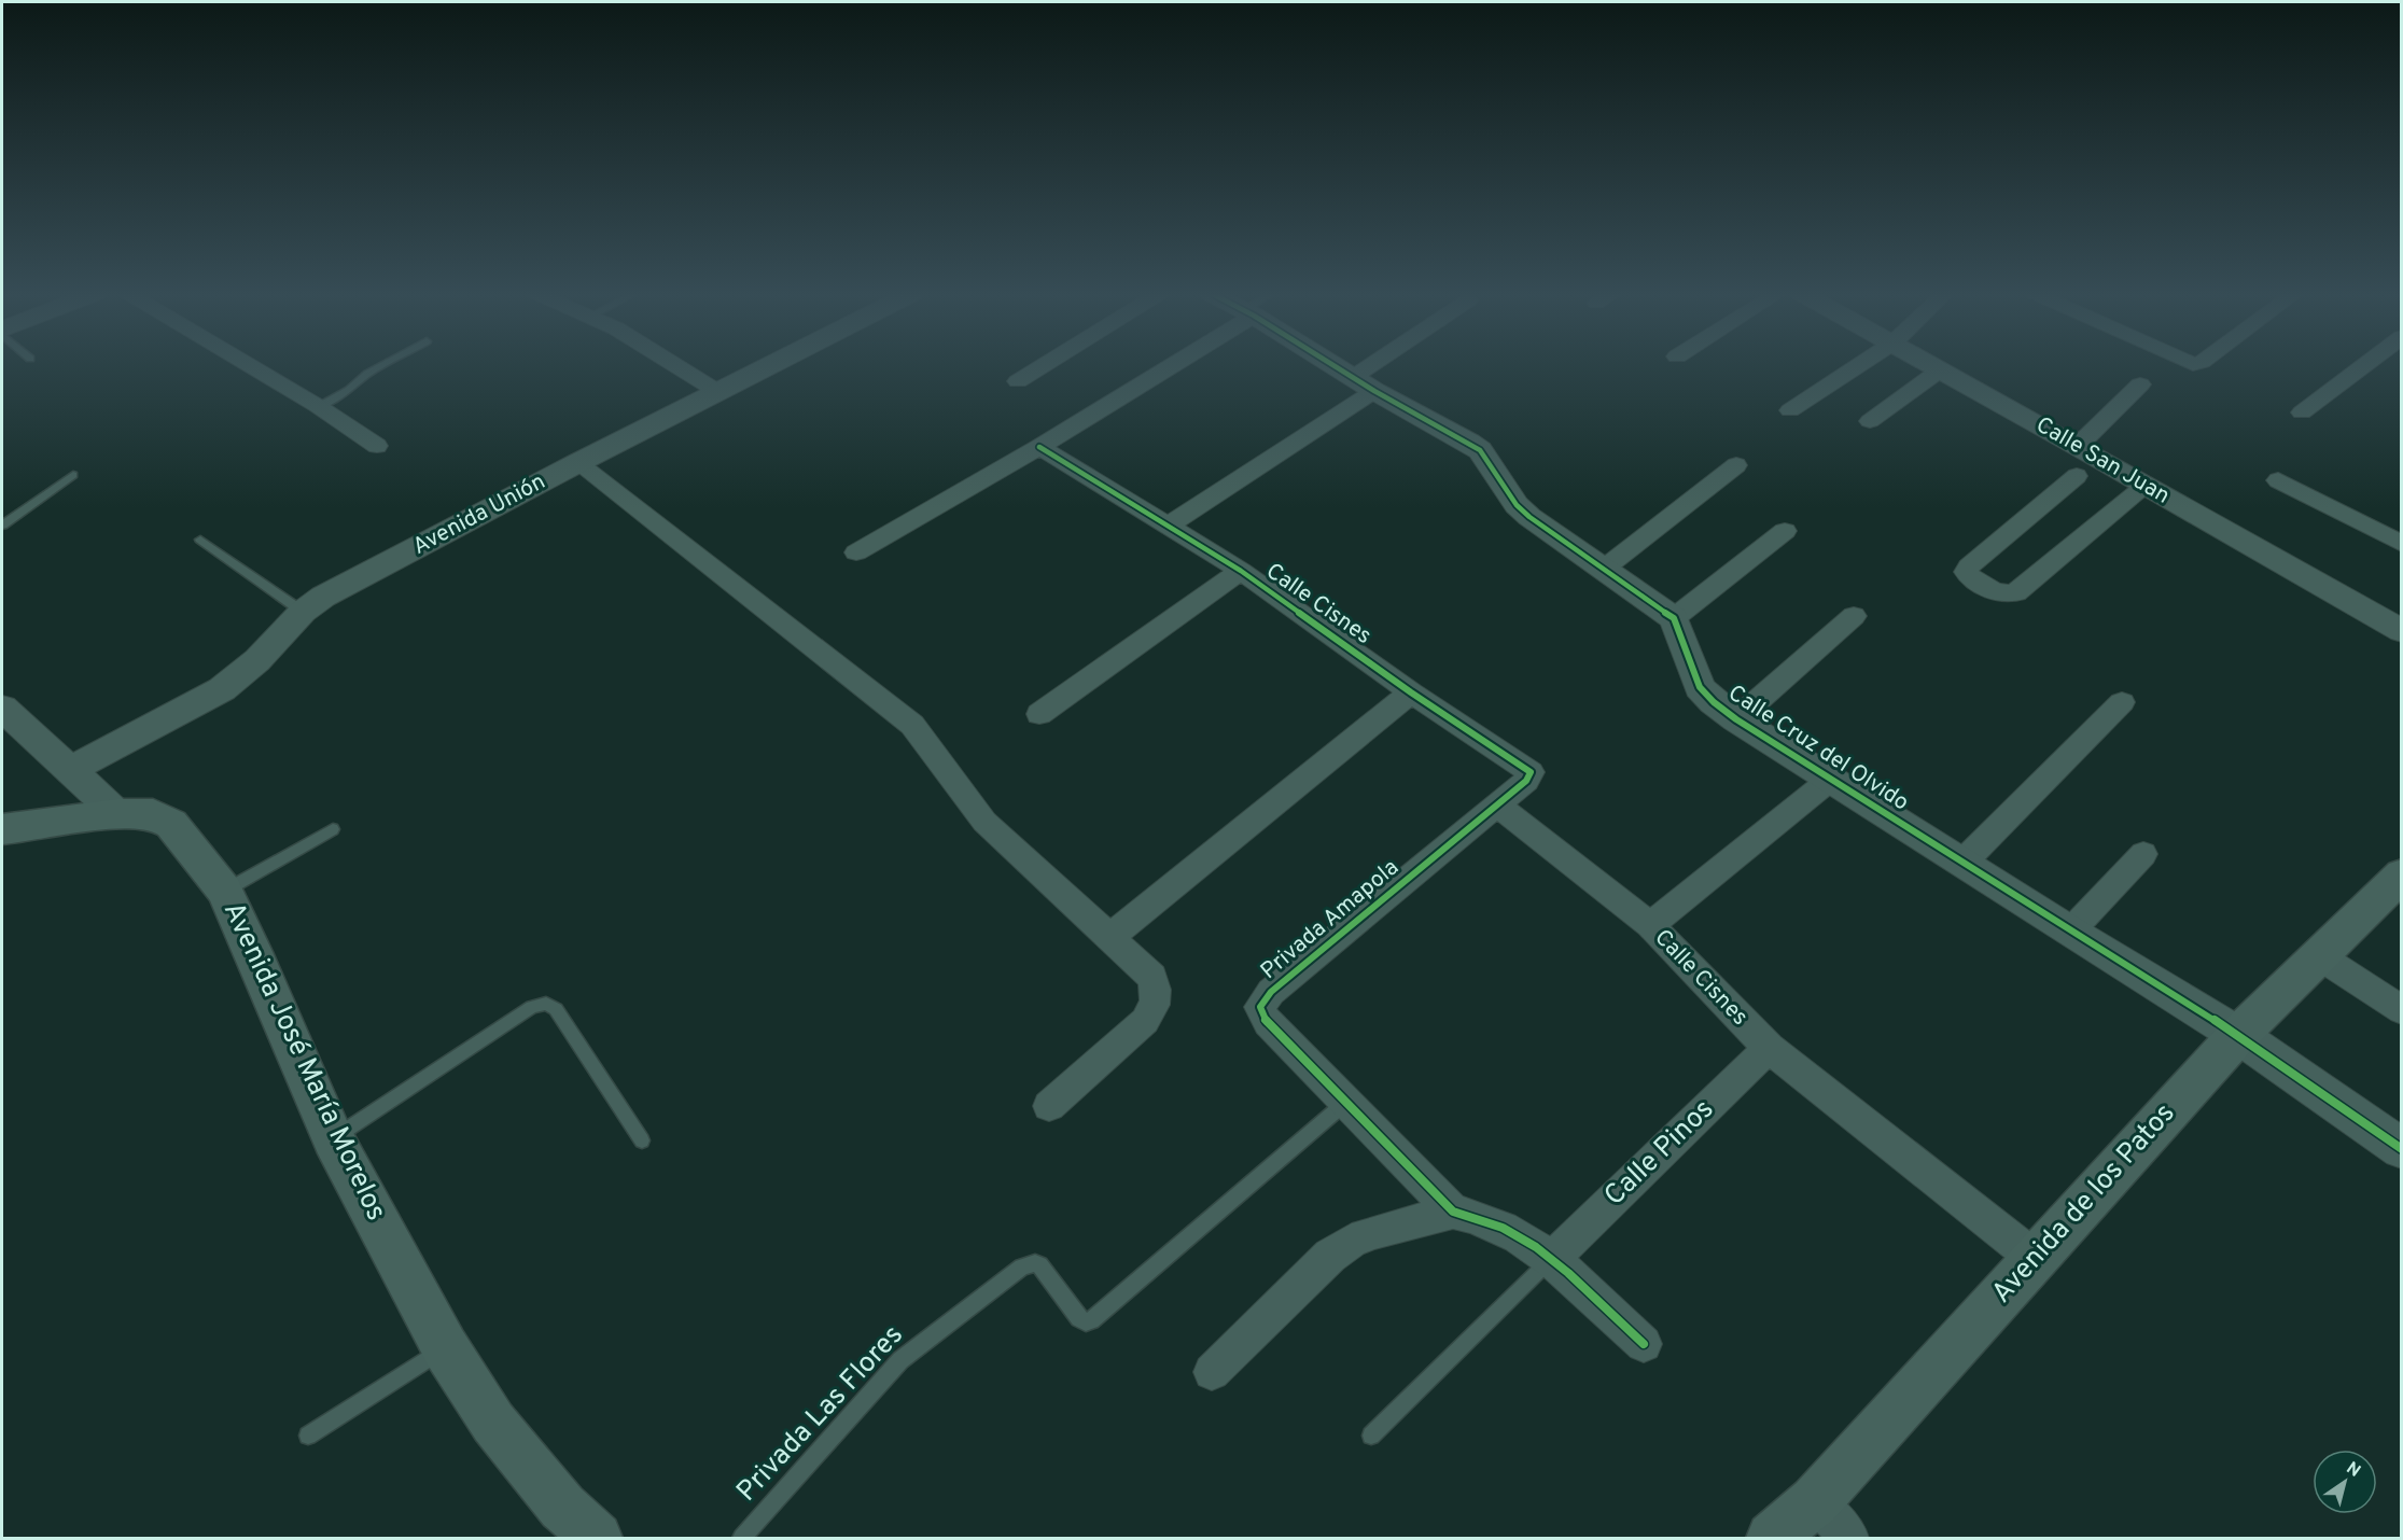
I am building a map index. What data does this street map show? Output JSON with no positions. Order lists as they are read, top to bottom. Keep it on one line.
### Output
{"streets":{"main road":["Avenida José María Morelos","Avenida de los Patos"],"street":["Calle San Juan","Avenida Unión","Calle Cisnes","Calle Cruz del Olvido","Privada Amapola","Calle Pinos"],"lane":["Privada Las Flores"]},"crossings":[["Calle Cisnes","Privada Amapola"],["Calle Cisnes","Calle Pinos"],["Calle Cisnes","Avenida de los Patos"],["Calle Cruz del Olvido","Avenida de los Patos"],["Privada Amapola","Privada Las Flores"]],"north":"top right"}
